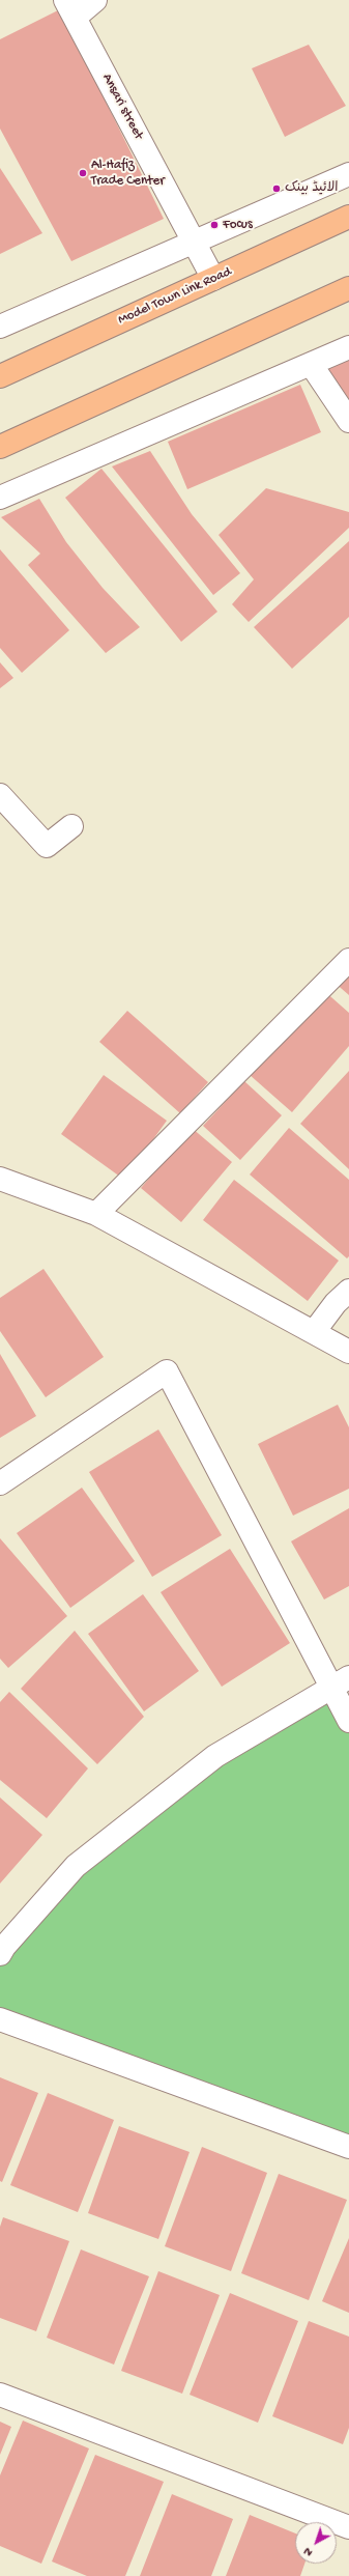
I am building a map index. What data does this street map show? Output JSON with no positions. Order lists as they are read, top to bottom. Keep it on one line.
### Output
{"streets":{"main road":["Model Town Link Road"],"street":["Ansari street"]},"crossings":[["Ansari street","Model Town Link Road"]],"places":["Al-Hafiz Trade Center","الائیڈ بینک","Focus"],"north":"bottom left"}
